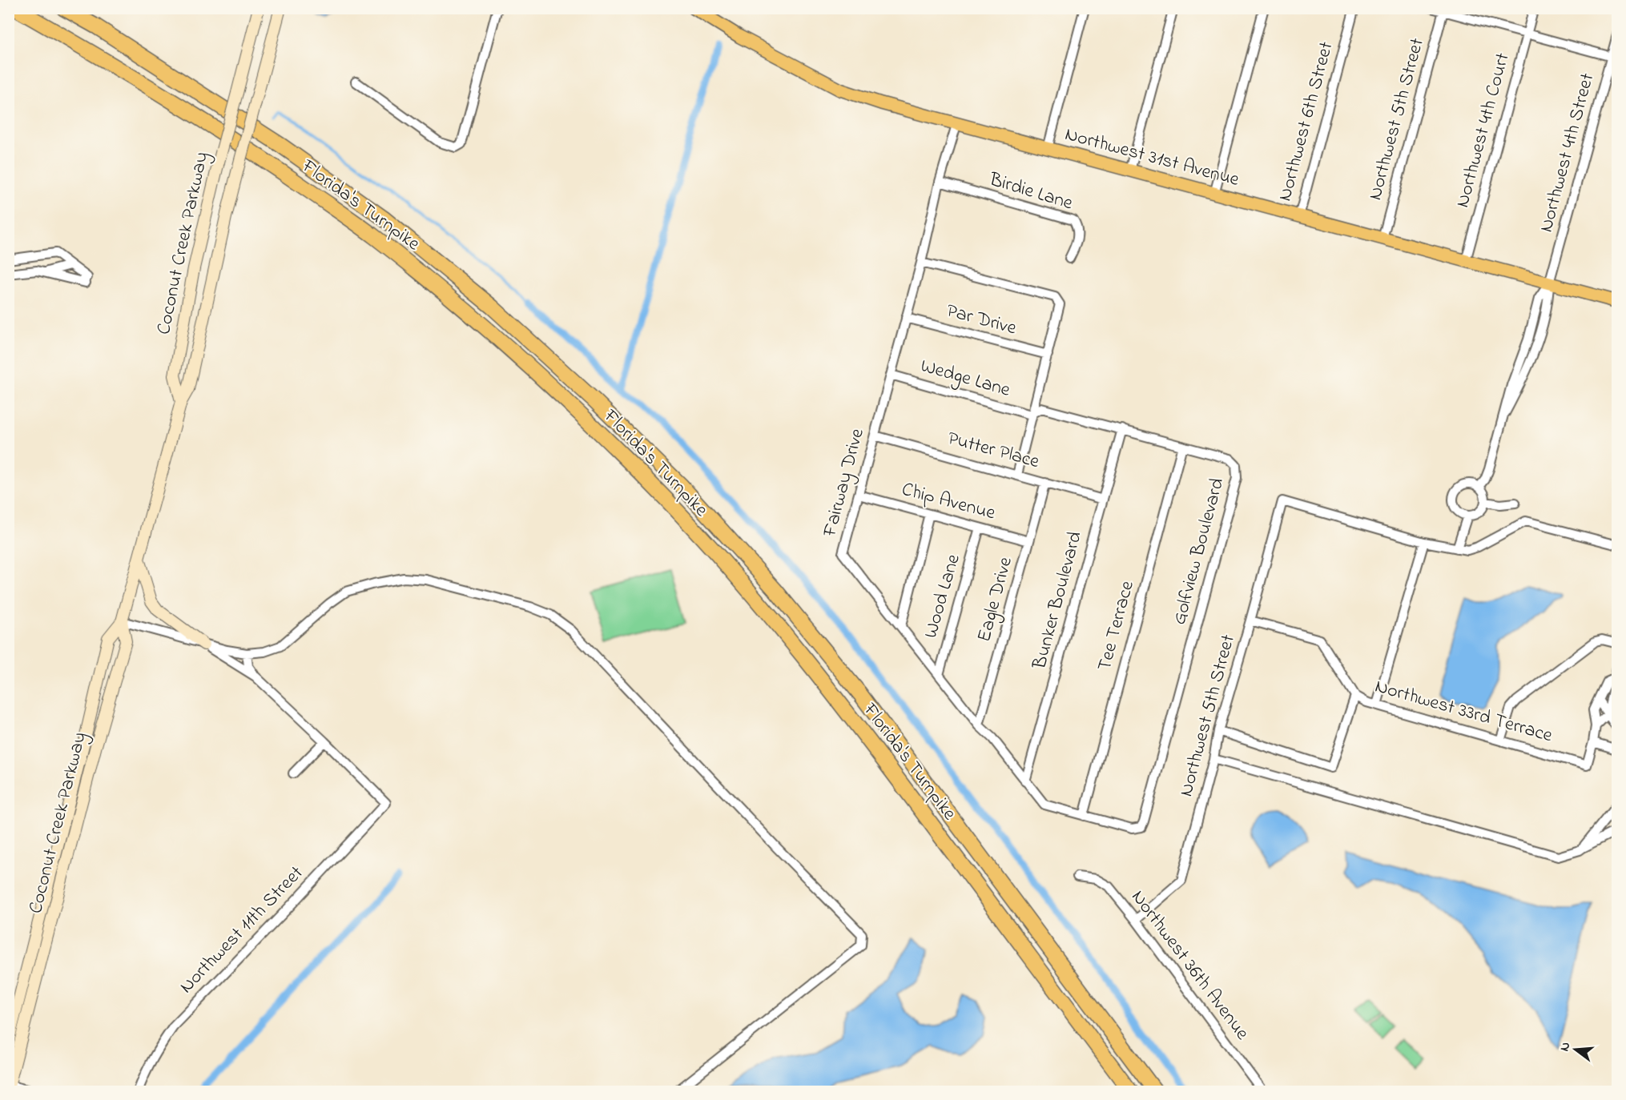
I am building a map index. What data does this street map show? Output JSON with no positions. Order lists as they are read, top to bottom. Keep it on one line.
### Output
{"streets":{"highway":["Florida's Turnpike"],"main road":["Northwest 31st Avenue","Coconut Creek Parkway"],"street":["Northwest 5th Street","Northwest 6th Street","Northwest 4th Court","Northwest 4th Street","Birdie Lane","Par Drive","Wedge Lane","Putter Place","Fairway Drive","Chip Avenue","Golfview Boulevard","Wood Lane","Eagle Drive","Bunker Boulevard","Tee Terrace","Northwest 33rd Terrace","Northwest 11th Street","Northwest 36th Avenue"]},"crossings":[["Northwest 5th Street","Northwest 31st Avenue"],["Northwest 5th Street","Northwest 33rd Terrace"],["Northwest 5th Street","Northwest 36th Avenue"],["Northwest 6th Street","Northwest 31st Avenue"],["Northwest 4th Court","Northwest 31st Avenue"],["Northwest 4th Street","Northwest 31st Avenue"],["Northwest 31st Avenue","Fairway Drive"],["Birdie Lane","Fairway Drive"],["Par Drive","Fairway Drive"],["Wedge Lane","Fairway Drive"],["Wedge Lane","Golfview Boulevard"],["Putter Place","Fairway Drive"],["Putter Place","Eagle Drive"],["Putter Place","Bunker Boulevard"],["Fairway Drive","Chip Avenue"],["Fairway Drive","Golfview Boulevard"],["Fairway Drive","Wood Lane"],["Fairway Drive","Eagle Drive"],["Fairway Drive","Bunker Boulevard"],["Fairway Drive","Tee Terrace"],["Chip Avenue","Wood Lane"],["Chip Avenue","Eagle Drive"],["Golfview Boulevard","Bunker Boulevard"],["Golfview Boulevard","Tee Terrace"]],"north":"left"}
